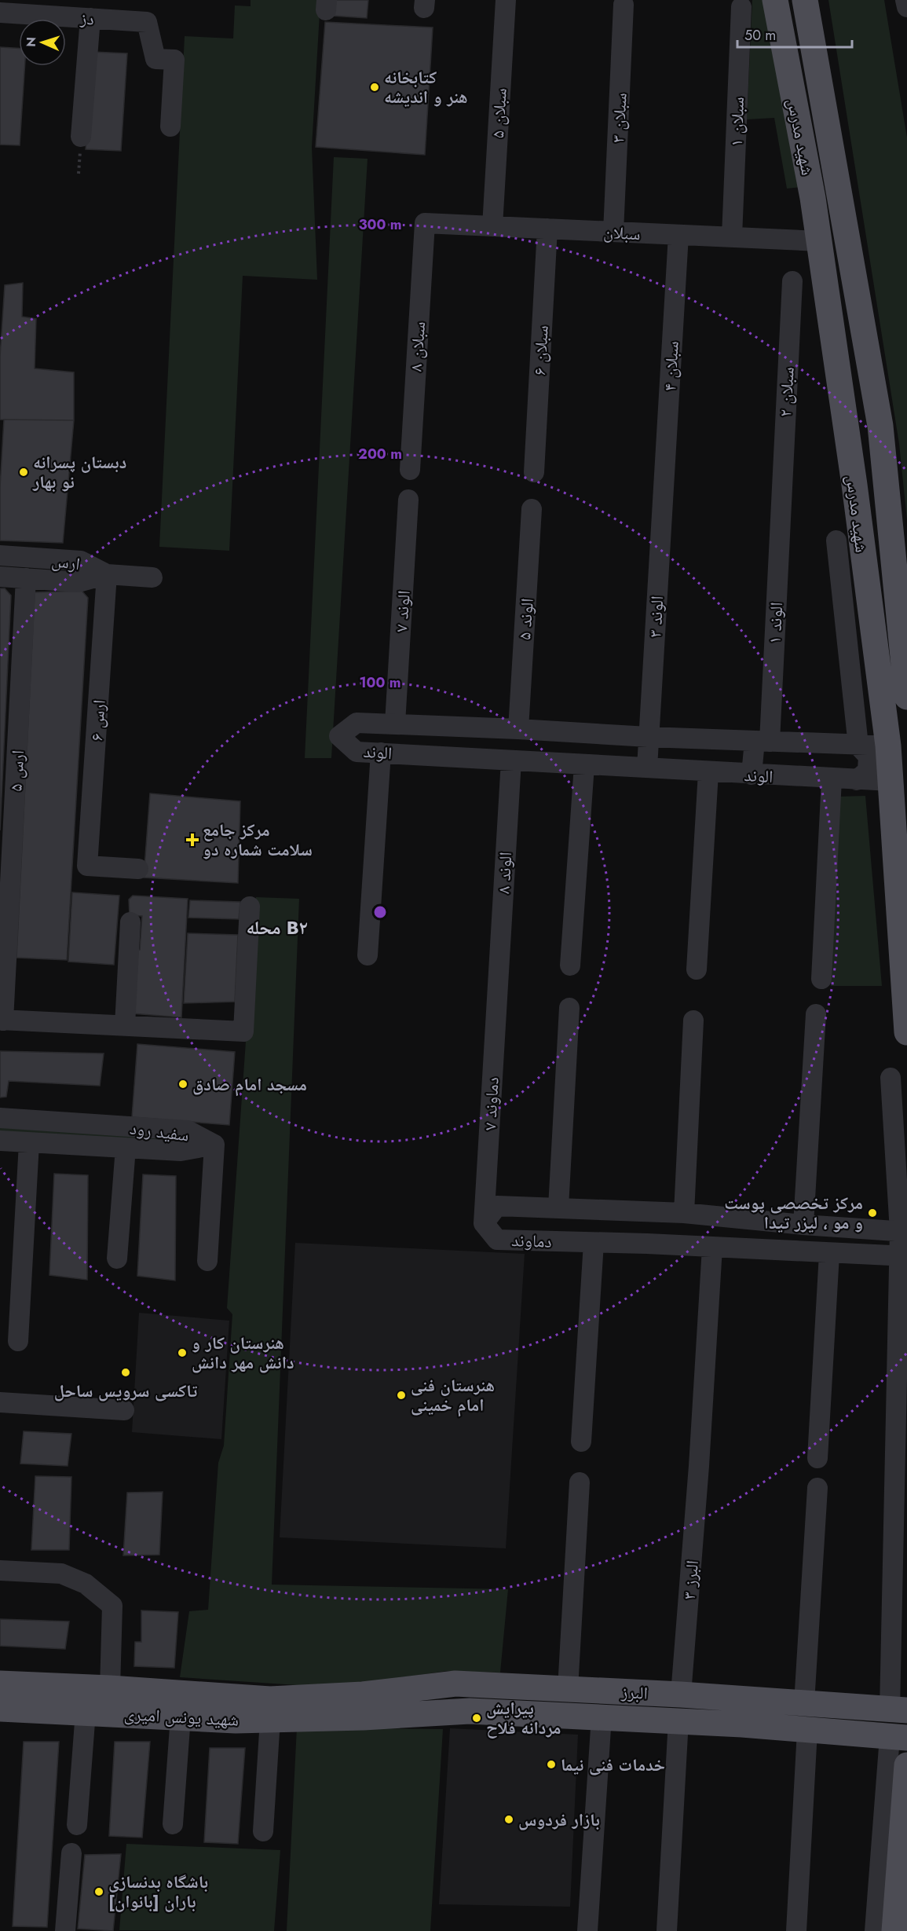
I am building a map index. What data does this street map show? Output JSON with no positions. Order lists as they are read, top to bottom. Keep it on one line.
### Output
{"streets":{"main road":["شهید مدرس","البرز","شهید یونس امیری"],"street":["دز","سبلان ۵","سبلان ۳","سبلان ۱","سبلان","سبلان ۸","سبلان ۶","سبلان ۴","سبلان ۲","ارس","الوند ۷","الوند ۳","الوند ۵","الوند ۱","ارس ۶","الوند","ارس ۵","الوند ۸","دماوند ۷","سفید رود","دماوند","البرز ۳"]},"crossings":[["سبلان ۵","سبلان"],["سبلان ۳","سبلان"],["سبلان ۱","سبلان"],["شهید مدرس","سبلان"],["شهید مدرس","الوند"],["سبلان","سبلان ۸"],["سبلان","سبلان ۶"],["سبلان","سبلان ۴"],["سبلان ۴","الوند ۳"],["سبلان ۲","الوند ۱"],["ارس","ارس ۶"],["ارس","ارس ۵"],["الوند ۷","الوند"],["الوند ۳","الوند"],["الوند ۵","الوند"],["الوند ۱","الوند"],["الوند","الوند ۸"],["الوند ۸","دماوند ۷"],["دماوند ۷","دماوند"],["دماوند","البرز ۳"],["البرز ۳","البرز"],["البرز","شهید یونس امیری"]],"districts":["محله B۲"],"places":{"other":["کتابخانه هنر و اندیشه","دبستان پسرانه نو بهار","مسجد امام صادق","مرکز تخصصی پوست و مو ، لیزر تیدا","هنرستان کار و دانش مهر دانش","تاکسی سرویس ساحل","هنرستان فنی امام خمینی","پیرایش مردانه فلاح","خدمات فنی نیما","بازار فردوس","باشگاه بدنسازی باران [بانوان]"],"health":["مرکز جامع سلامت شماره دو"]},"scale_bar":"50 m","north":"left","rings":["300 m","200 m","100 m"]}
